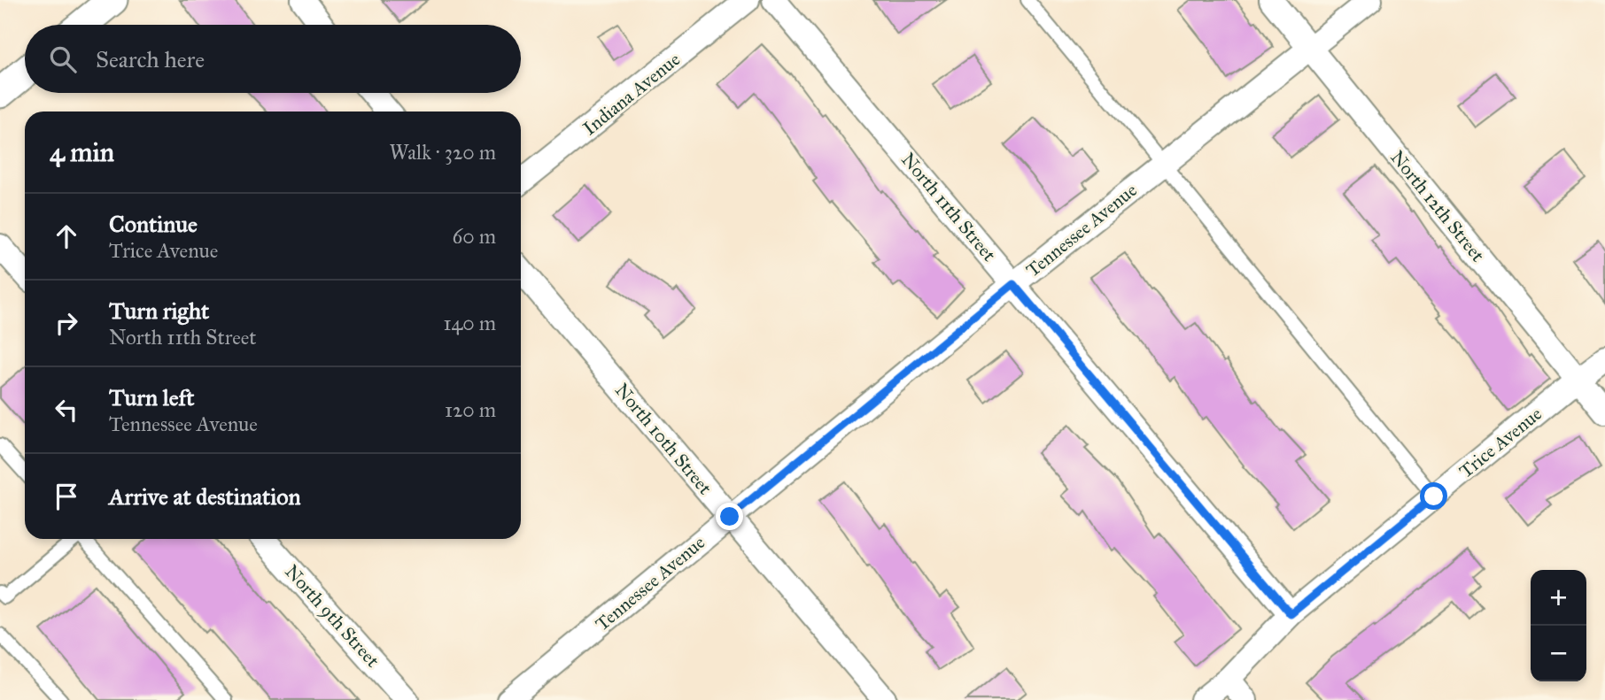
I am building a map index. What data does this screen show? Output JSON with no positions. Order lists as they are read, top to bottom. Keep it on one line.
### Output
{"streets":{"street":["Indiana Avenue","North 12th Street","North 11th Street","Tennessee Avenue","North 10th Street","Trice Avenue","North 9th Street"]},"crossings":[["North 12th Street","Tennessee Avenue"],["North 12th Street","Trice Avenue"],["North 11th Street","Tennessee Avenue"],["North 11th Street","Trice Avenue"],["Tennessee Avenue","North 10th Street"]],"page":{"search":"Search here","heading":["4 min","Walk · 320 m"],"list":[["Continue","Trice Avenue","60 m"],["Turn right","North 11th Street","140 m"],["Turn left","Tennessee Avenue","120 m"],"Arrive at destination"],"map_buttons":["+","−"]}}
